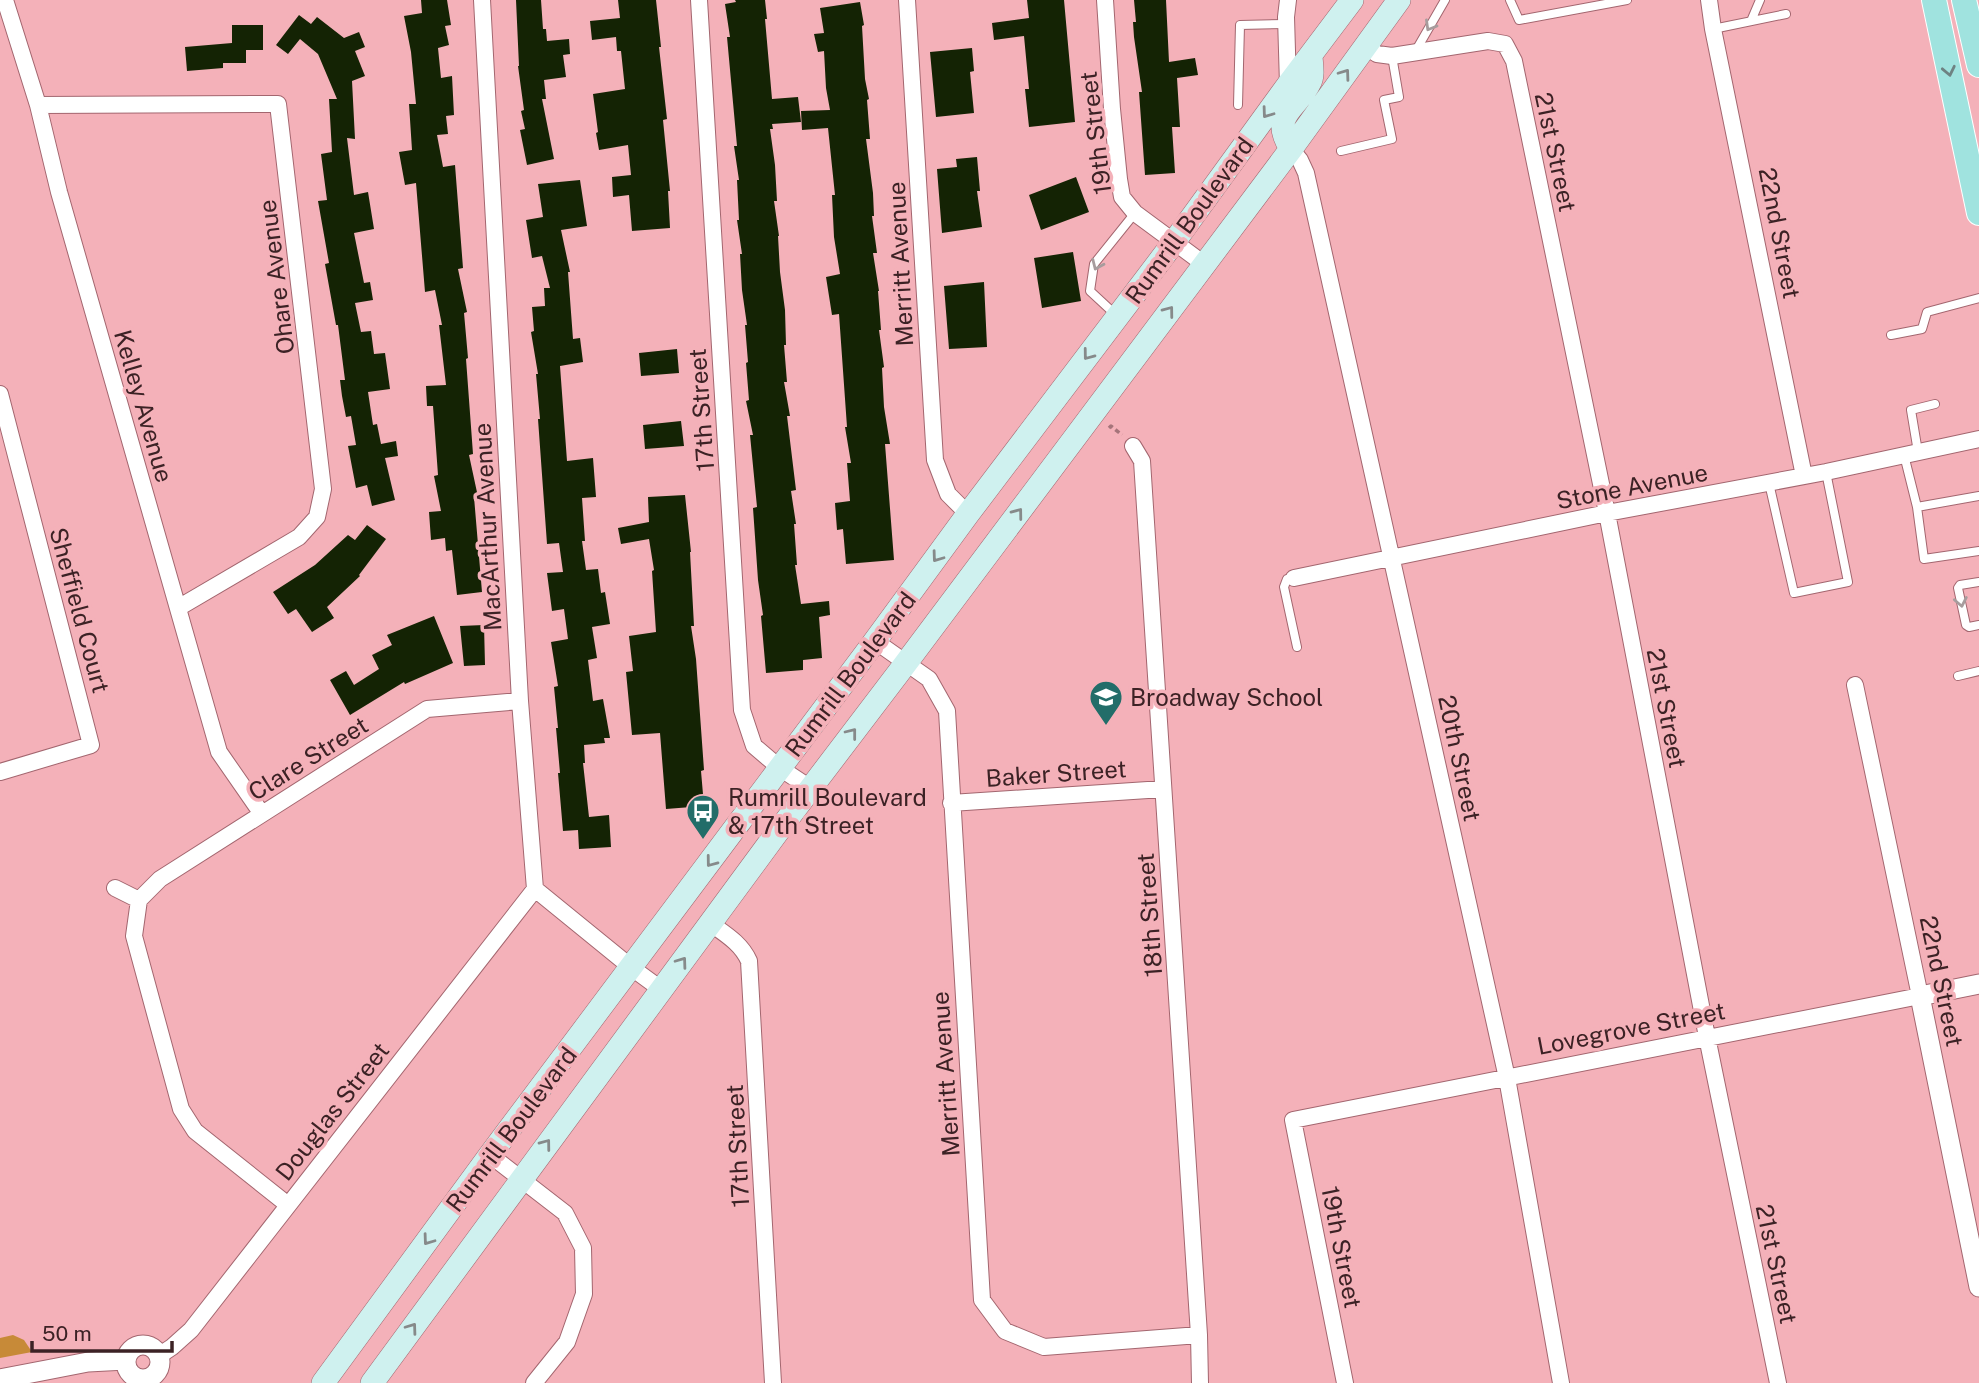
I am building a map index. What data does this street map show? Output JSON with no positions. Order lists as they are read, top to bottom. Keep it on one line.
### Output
{"streets":{"main road":["Rumrill Boulevard"],"street":["19th Street","21st Street","22nd Street","Merritt Avenue","Ohare Avenue","Kelley Avenue","17th Street","Stone Avenue","MacArthur Avenue","Sheffield Court","Clare Street","20th Street","Baker Street","18th Street","Lovegrove Street","Douglas Street"]},"crossings":[["19th Street","Rumrill Boulevard"],["19th Street","Lovegrove Street"],["21st Street","Stone Avenue"],["21st Street","Lovegrove Street"],["Rumrill Boulevard","Merritt Avenue"],["Rumrill Boulevard","17th Street"],["Rumrill Boulevard","20th Street"],["22nd Street","Stone Avenue"],["22nd Street","Lovegrove Street"],["Merritt Avenue","Baker Street"],["Merritt Avenue","18th Street"],["Ohare Avenue","Kelley Avenue"],["Kelley Avenue","Clare Street"],["Stone Avenue","20th Street"],["MacArthur Avenue","Clare Street"],["MacArthur Avenue","Douglas Street"],["20th Street","Lovegrove Street"],["Baker Street","18th Street"]],"places":{"school or university":["Broadway School"],"bus stop":["Rumrill Boulevard & 17th Street"]},"scale_bar":"50 m"}
